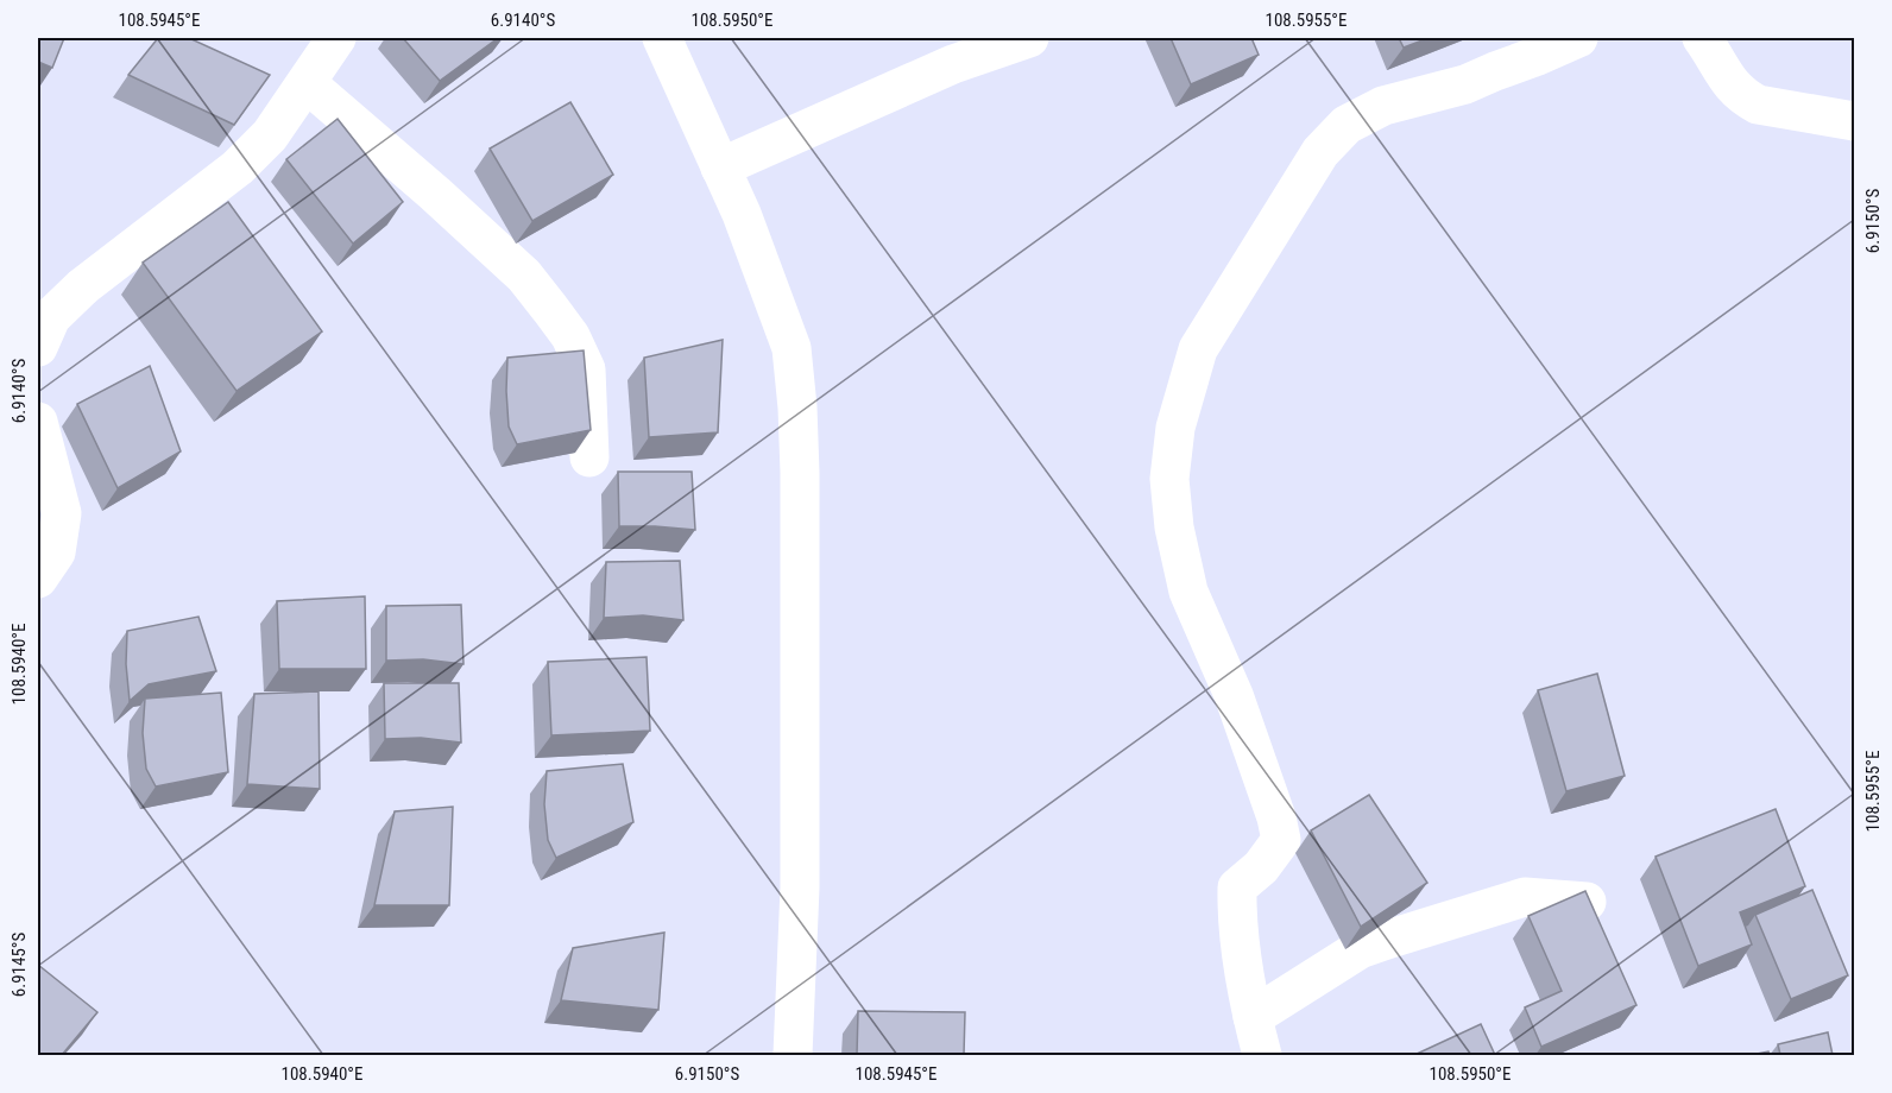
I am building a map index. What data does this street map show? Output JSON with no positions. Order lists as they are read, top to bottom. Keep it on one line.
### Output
{"coordinates":["108.5945°E","6.9140°S","108.5950°E","108.5955°E","6.9150°S","108.5940°E","6.9145°S"]}
